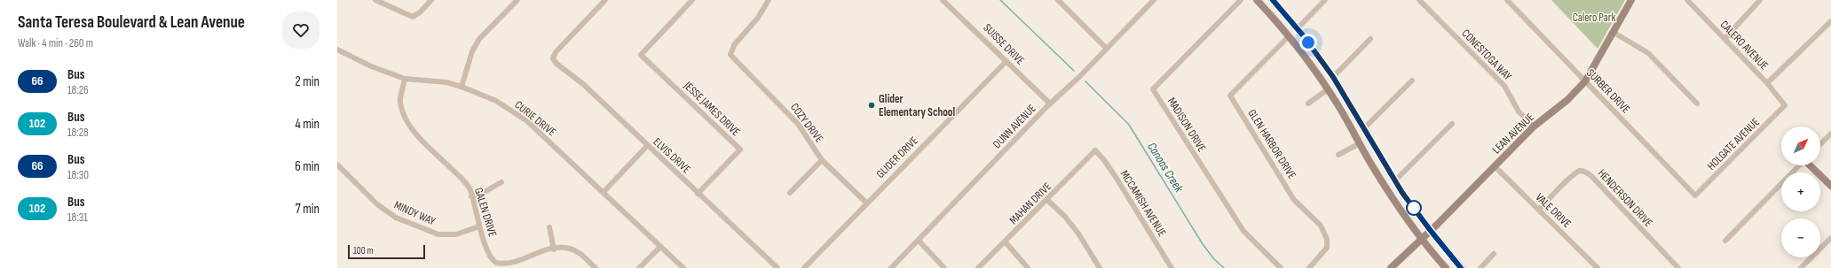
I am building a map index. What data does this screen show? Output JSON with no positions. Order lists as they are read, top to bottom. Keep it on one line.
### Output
{"streets":{"main road":["LEAN AVENUE"],"street":["SUISSE DRIVE","CALERO AVENUE","CONESTOGA WAY","SURBER DRIVE","JESSE JAMES DRIVE","CURIE DRIVE","COZY DRIVE","MADISON DRIVE","DUNN AVENUE","GLEN HARBOR DRIVE","HOLGATE AVENUE","ELVIS DRIVE","GLIDER DRIVE","HENDERSON DRIVE","MAHAN DRIVE","MCCAMISH AVENUE","VALE DRIVE","GALEN DRIVE","MINDY WAY"]},"crossings":[["SUISSE DRIVE","DUNN AVENUE"],["SUISSE DRIVE","GLIDER DRIVE"],["CALERO AVENUE","HOLGATE AVENUE"],["CONESTOGA WAY","LEAN AVENUE"],["SURBER DRIVE","LEAN AVENUE"],["SURBER DRIVE","HOLGATE AVENUE"],["JESSE JAMES DRIVE","ELVIS DRIVE"],["CURIE DRIVE","GALEN DRIVE"],["COZY DRIVE","GLIDER DRIVE"],["LEAN AVENUE","VALE DRIVE"],["HENDERSON DRIVE","VALE DRIVE"],["MAHAN DRIVE","MCCAMISH AVENUE"],["GALEN DRIVE","MINDY WAY"]],"water":["Canoas Creek"],"parks":["Calero Park"],"places":["Glider Elementary School"],"lines":["bus line 66"],"scale_bar":"100 m","north":"top right","page":{"heading":["Santa Teresa Boulevard & Lean Avenue","Walk · 4 min · 260 m"],"list":[{"mark":"66","name":"Bus","note":"18:26","value":"2 min"},{"mark":"102","name":"Bus","note":"18:28","value":"4 min"},{"mark":"66","name":"Bus","note":"18:30","value":"6 min"},{"mark":"102","name":"Bus","note":"18:31","value":"7 min"}],"map_buttons":["+","−"],"scale":"100 m"}}
